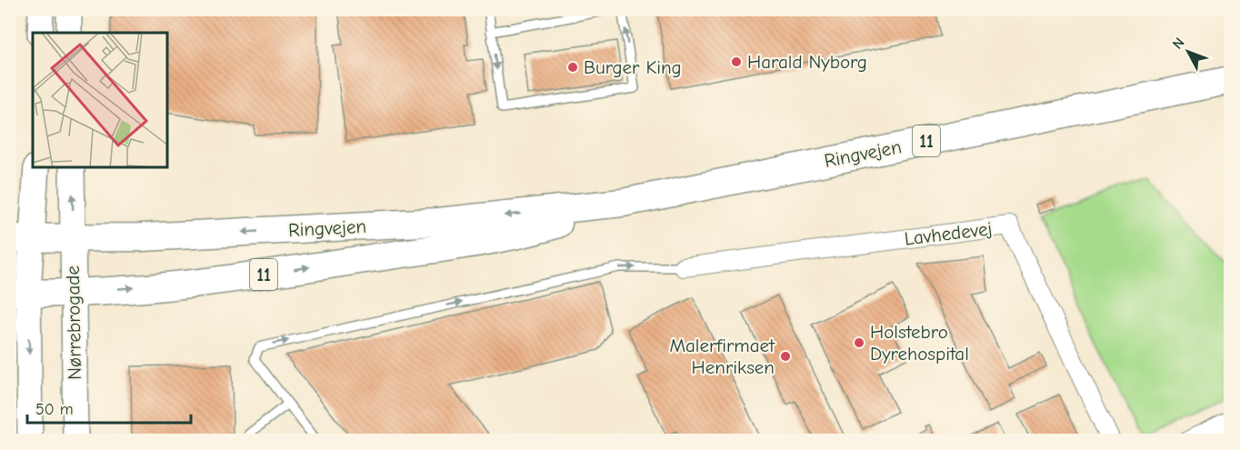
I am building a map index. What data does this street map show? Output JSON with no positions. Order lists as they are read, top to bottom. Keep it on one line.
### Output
{"streets":{"main road":["11","Ringvejen"],"street":["Lavhedevej","Nørrebrogade"]},"crossings":[["11","Ringvejen"],["11","Nørrebrogade"],["Ringvejen","Nørrebrogade"]],"places":["Harald Nyborg","Burger King","Holstebro Dyrehospital","Malerfirmaet Henriksen"],"scale_bar":"50 m","north":"top left"}
